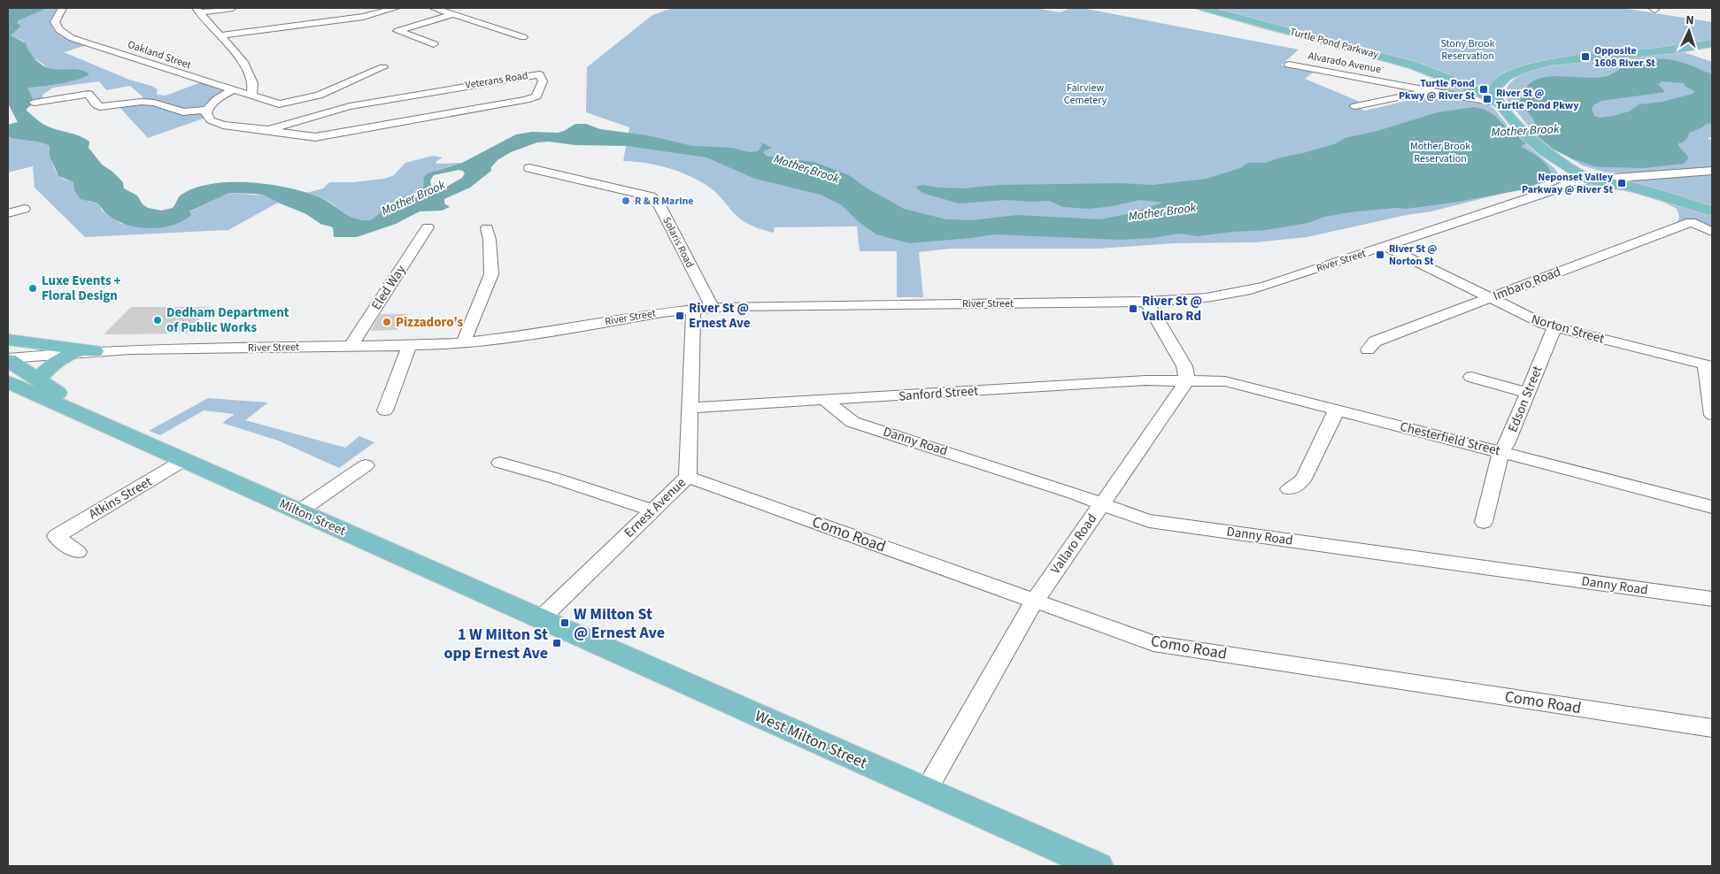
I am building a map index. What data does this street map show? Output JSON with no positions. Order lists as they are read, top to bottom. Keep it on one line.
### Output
{"streets":{"main road":["Turtle Pond Parkway","Milton Street","West Milton Street"],"street":["Oakland Street","Alvarado Avenue","Veterans Road","Solaris Road","River Street","Imbaro Road","Eled Way","Norton Street","Sanford Street","Edson Street","Chesterfield Street","Danny Road","Atkins Street","Ernest Avenue","Como Road","Vallaro Road"]},"crossings":[["Turtle Pond Parkway","Alvarado Avenue"],["Solaris Road","River Street"],["River Street","Eled Way"],["River Street","Norton Street"],["River Street","Ernest Avenue"],["River Street","Milton Street"],["Imbaro Road","Norton Street"],["Norton Street","Edson Street"],["Sanford Street","Chesterfield Street"],["Sanford Street","Danny Road"],["Sanford Street","Ernest Avenue"],["Sanford Street","Vallaro Road"],["Edson Street","Chesterfield Street"],["Chesterfield Street","Vallaro Road"],["Danny Road","Vallaro Road"],["Atkins Street","Milton Street"],["Ernest Avenue","Milton Street"],["Ernest Avenue","Como Road"],["Ernest Avenue","West Milton Street"],["Milton Street","West Milton Street"],["Como Road","Vallaro Road"],["Vallaro Road","West Milton Street"]],"water":["Mother Brook"],"parks":["Stony Brook Reservation","Fairview Cemetery","Mother Brook Reservation"],"places":{"transit":["Opposite 1608 River St","Turtle Pond Pkwy @ River St","River St @ Turtle Pond Pkwy","Neponset Valley Parkway @ River St","River St @ Norton St","River St @ Vallaro Rd","River St @ Ernest Ave","W Milton St @ Ernest Ave","1 W Milton St opp Ernest Ave"],"other":["R & R Marine","Luxe Events + Floral Design","Dedham Department of Public Works","Pizzadoro's"]},"north":"top"}
